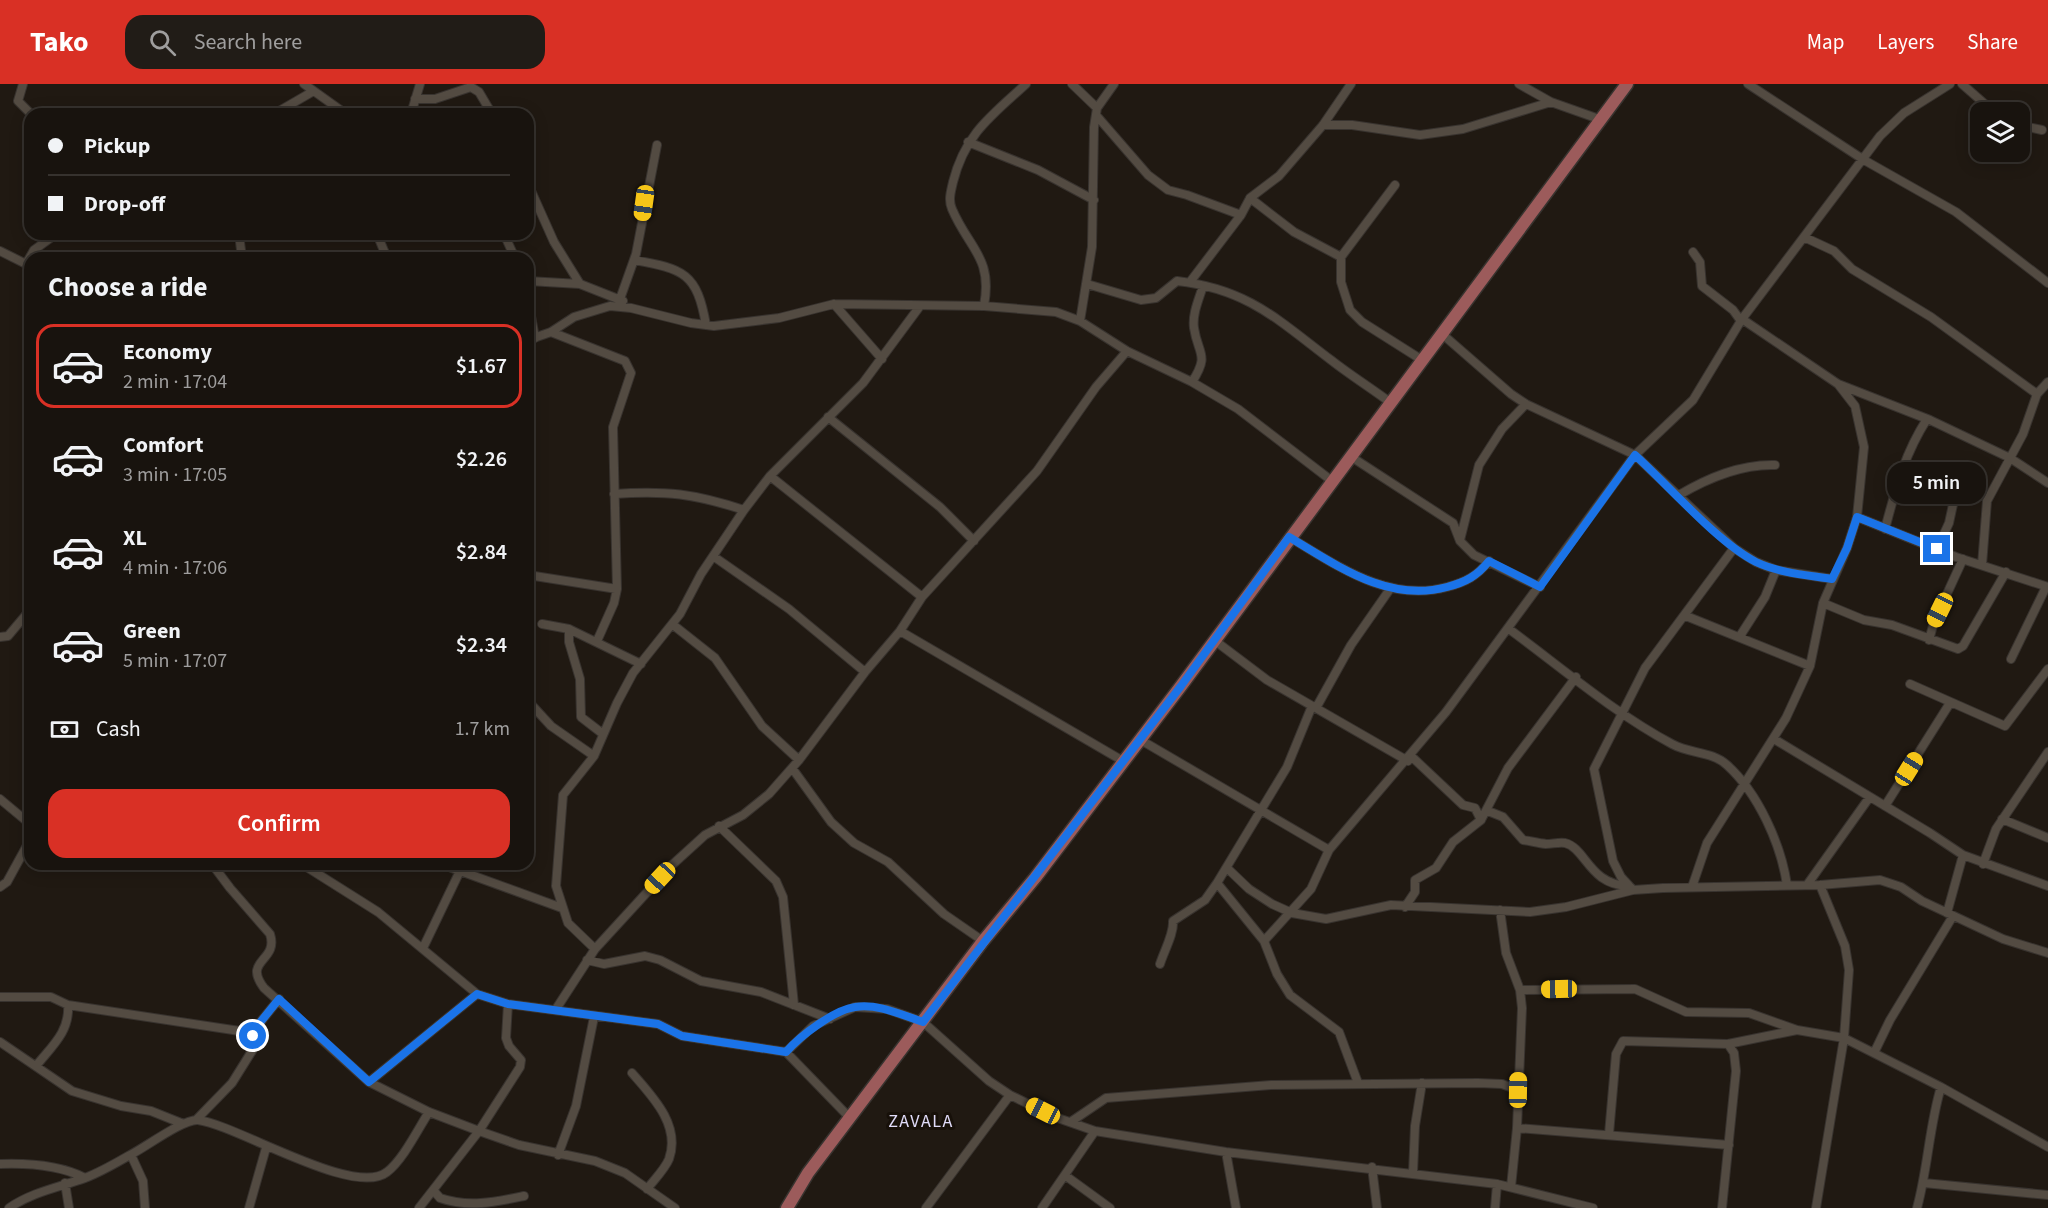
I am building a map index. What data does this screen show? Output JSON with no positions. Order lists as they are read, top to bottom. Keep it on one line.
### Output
{"districts":["ZAVALA"],"page":{"header":"Tako","search":"Search here","nav":["Map","Layers","Share"],"banner":["Pickup","Drop-off"],"heading":"Choose a ride","list":[{"name":"Economy","note":"2 min · 17:04","value":"$1.67"},{"name":"Comfort","note":"3 min · 17:05","value":"$2.26"},{"name":"XL","note":"4 min · 17:06","value":"$2.84"},{"name":"Green","note":"5 min · 17:07","value":"$2.34"}],"bubble":"5 min","pay":["Cash","1.7 km"],"buttons":"Confirm"}}
